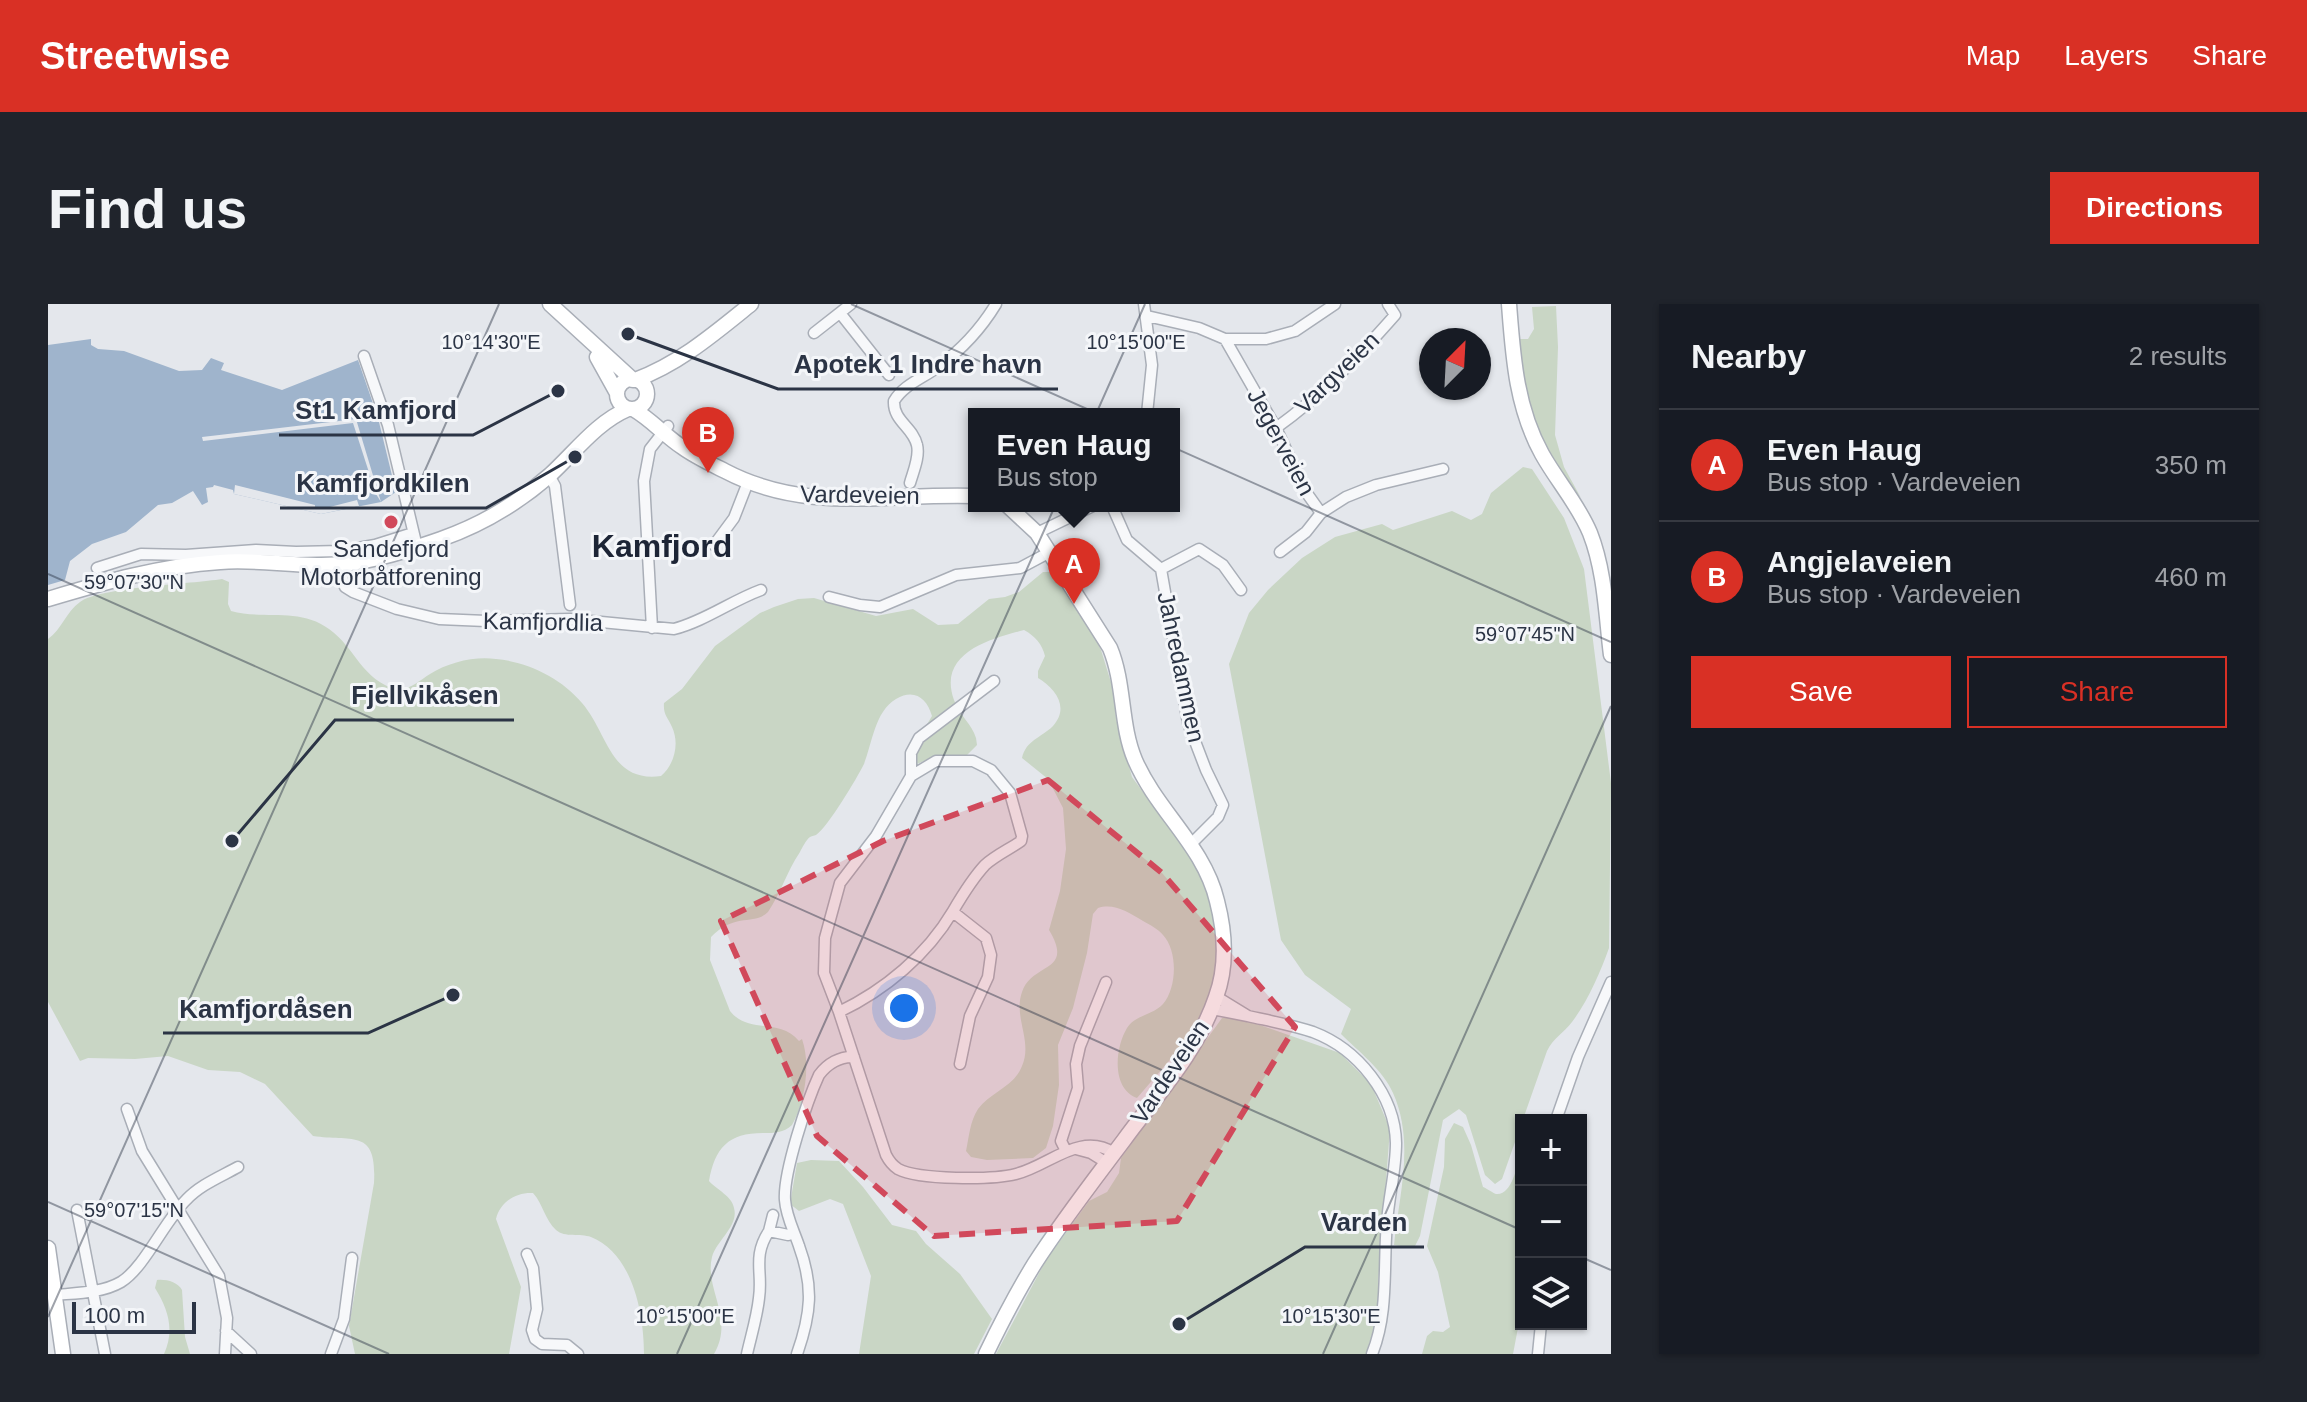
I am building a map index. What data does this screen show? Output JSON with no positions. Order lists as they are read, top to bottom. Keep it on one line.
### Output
{"streets":{"main road":["Vardeveien"],"street":["Vargveien","Jegerveien","Kamfjordlia","Jahredammen"]},"crossings":[["Vargveien","Jegerveien"],["Vardeveien","Jahredammen"]],"districts":["Kamfjord"],"places":["Apotek 1 Indre havn","St1 Kamfjord","Kamfjordkilen","Sandefjord Motorbåtforening","Fjellvikåsen","Kamfjordåsen","Varden"],"scale_bar":"100 m","north":"top right","page":{"header":"Streetwise","nav":["Map","Layers","Share"],"buttons":["Directions",["Save","Share"]],"title":"Find us","heading":["Nearby","2 results"],"pins":["B","A"],"popup":["Even Haug","Bus stop"],"list":[{"mark":"A","name":"Even Haug","note":"Bus stop · Vardeveien","value":"350 m"},{"mark":"B","name":"Angjelaveien","note":"Bus stop · Vardeveien","value":"460 m"}],"map_buttons":["+","−"],"scale":"100 m"},"coordinates":["10°14'30\"E","10°15'00\"E","59°07'30\"N","59°07'45\"N","59°07'15\"N","10°15'30\"E"]}
